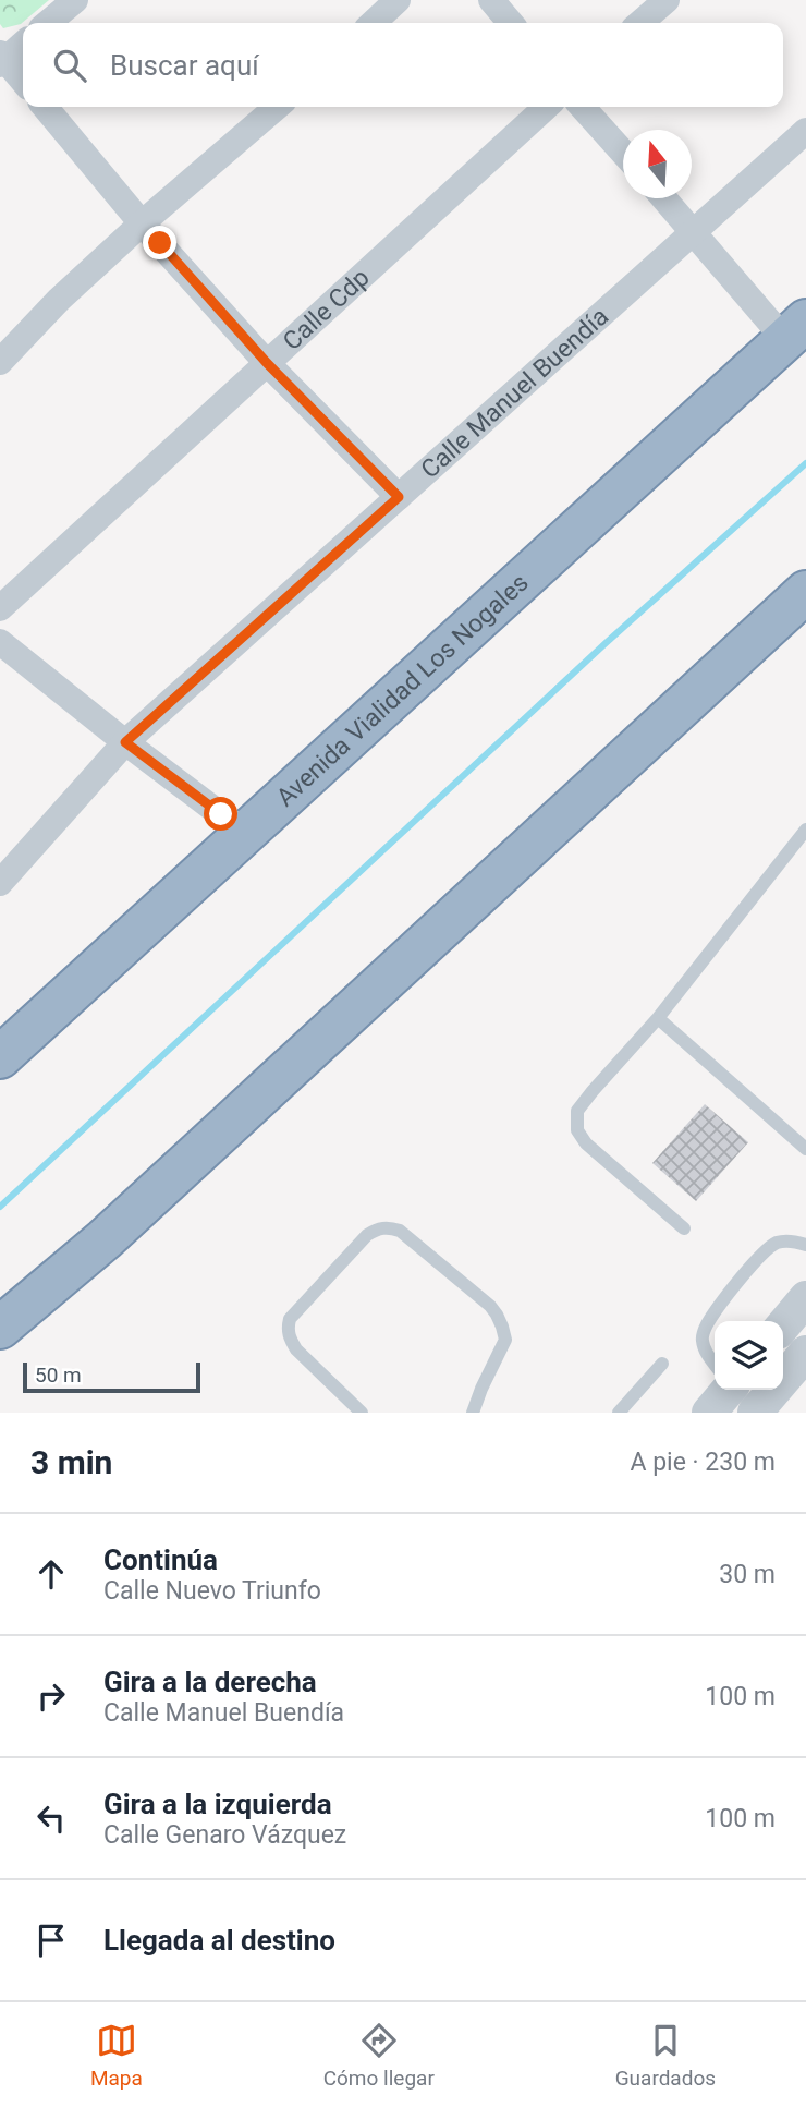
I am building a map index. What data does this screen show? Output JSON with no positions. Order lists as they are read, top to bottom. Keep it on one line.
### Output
{"streets":{"highway":["Avenida Vialidad Los Nogales"],"street":["Calle Cdp","Calle Manuel Buendía"]},"scale_bar":"50 m","north":"top","page":{"search":"Buscar aquí","scale":"50 m","heading":["3 min","A pie · 230 m"],"list":[["Continúa","Calle Nuevo Triunfo","30 m"],["Gira a la derecha","Calle Manuel Buendía","100 m"],["Gira a la izquierda","Calle Genaro Vázquez","100 m"],"Llegada al destino"],"nav":["Mapa","Cómo llegar","Guardados"]}}
